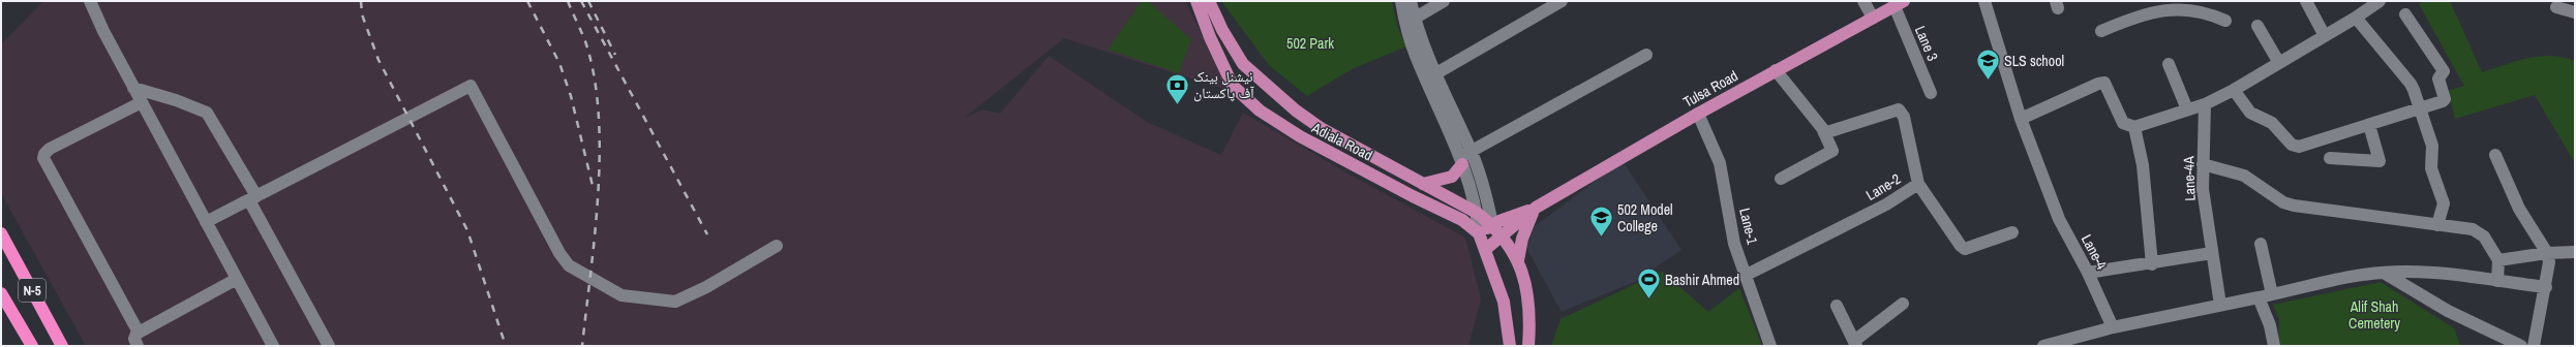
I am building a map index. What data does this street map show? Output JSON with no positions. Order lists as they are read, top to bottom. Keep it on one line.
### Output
{"streets":{"highway":["N-5"],"main road":["Tulsa Road","Adiala Road"],"street":["Lane 3","Lane-4A","Lane-2","Lane-1","Lane-4"]},"crossings":[["Lane 3","Tulsa Road"],["Tulsa Road","Adiala Road"],["Tulsa Road","Lane-1"],["Lane-2","Lane-1"]],"parks":["502 Park","Alif Shah Cemetery"],"places":{"school or university":["SLS school","502 Model College"],"bank":["نیشنل بینک آف پاکستان"],"sports":["Bashir Ahmed"]}}
